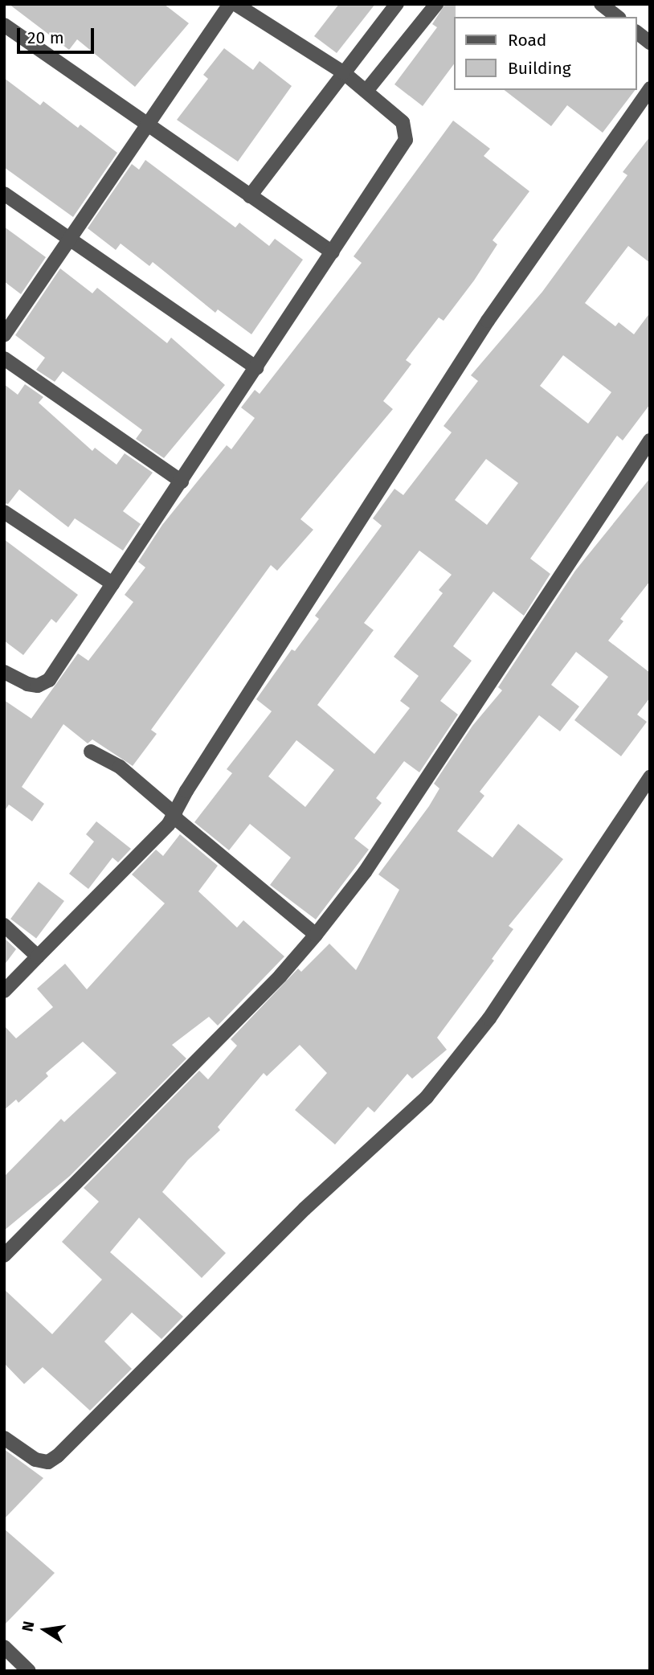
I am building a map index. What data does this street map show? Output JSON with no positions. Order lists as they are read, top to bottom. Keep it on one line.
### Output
{"legend":["Road","Building"],"scale_bar":"20 m","north":"left"}
